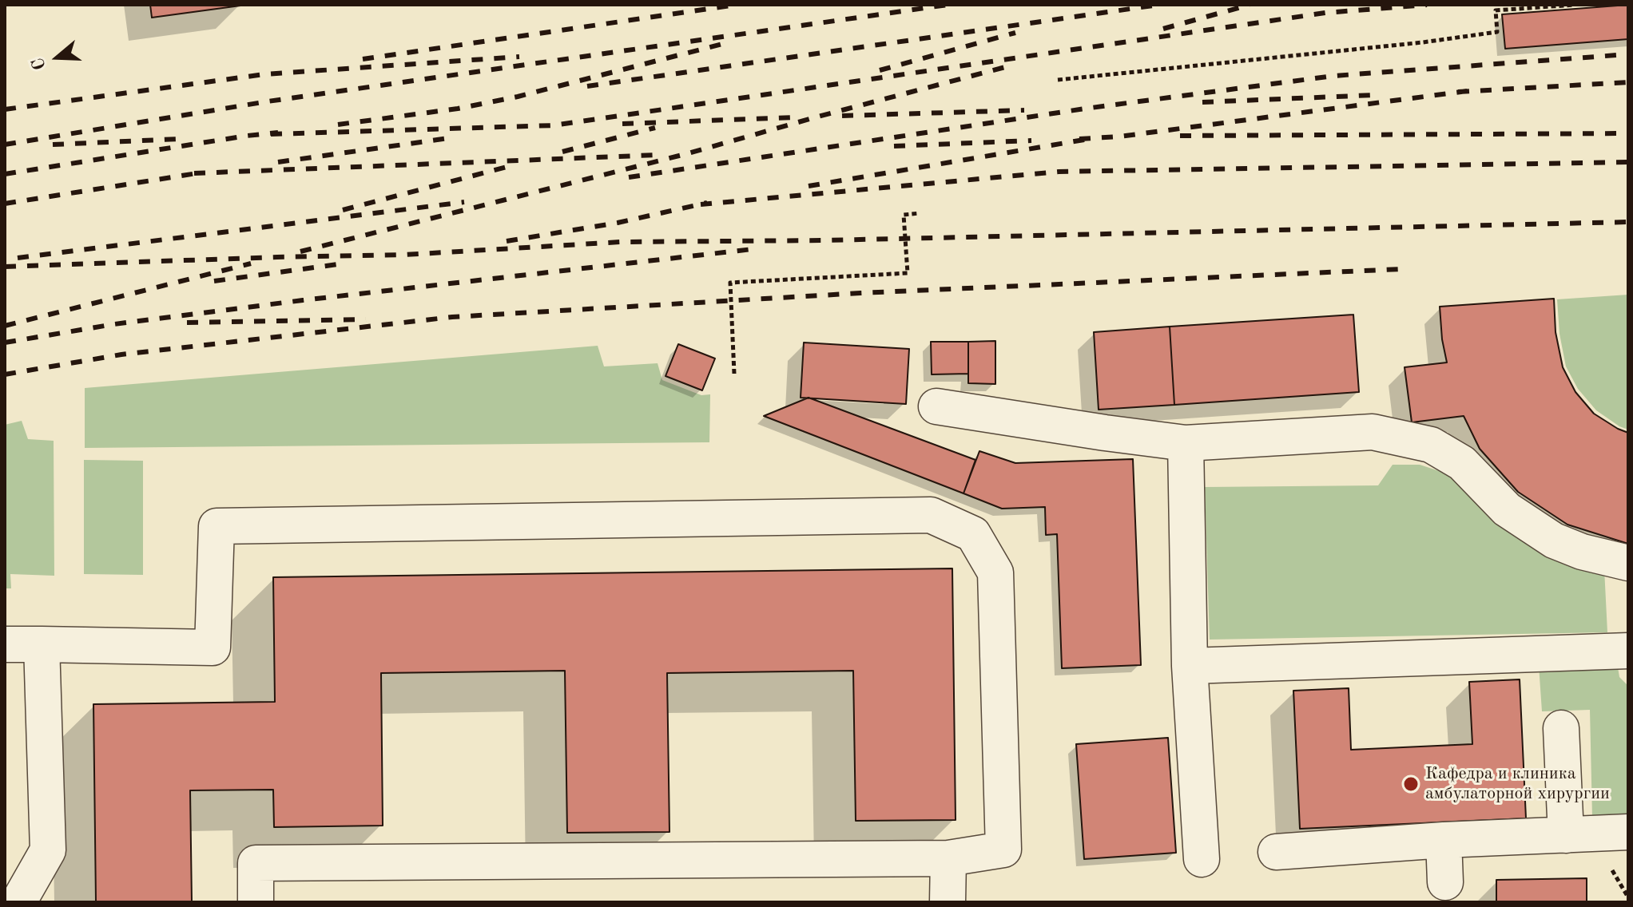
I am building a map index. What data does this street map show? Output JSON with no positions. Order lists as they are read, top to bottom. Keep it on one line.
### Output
{"places":["Кафедра и клиника амбулаторной хирургии"],"north":"left"}
